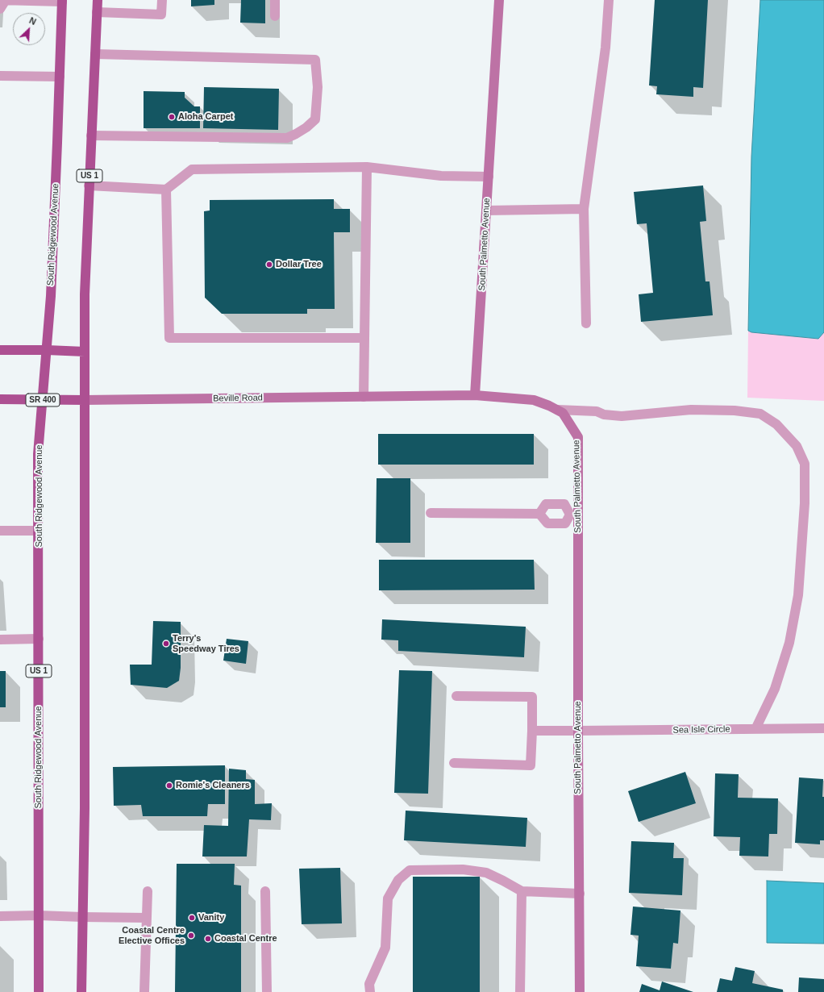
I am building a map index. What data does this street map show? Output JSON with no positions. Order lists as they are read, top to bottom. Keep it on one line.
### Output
{"streets":{"main road":["US 1","South Ridgewood Avenue","Beville Road","SR 400"],"street":["South Palmetto Avenue","Sea Isle Circle"]},"crossings":[["US 1","Beville Road"],["South Ridgewood Avenue","Beville Road"],["South Palmetto Avenue","Beville Road"],["South Palmetto Avenue","Sea Isle Circle"]],"places":["Aloha Carpet","Dollar Tree","Terry's Speedway Tires","Romie's Cleaners","Vanity","Coastal Centre Elective Offices","Coastal Centre"],"north":"top right"}
